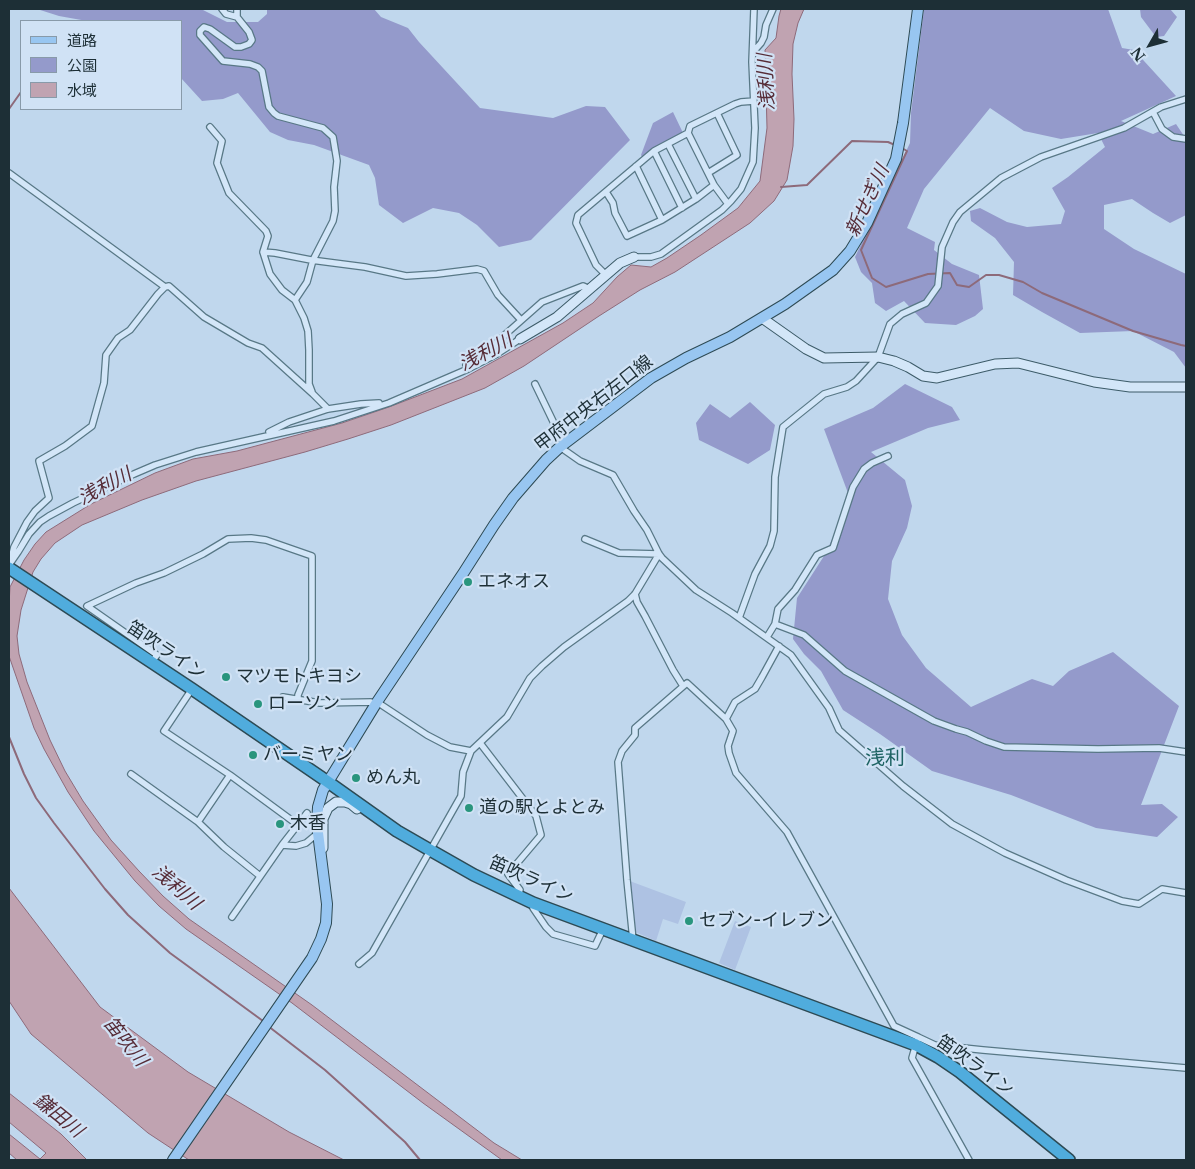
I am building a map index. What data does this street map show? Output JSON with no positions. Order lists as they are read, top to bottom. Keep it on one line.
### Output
{"streets":{"highway":["笛吹ライン"],"main road":["甲府中央右左口線"]},"crossings":[["甲府中央右左口線","笛吹ライン"]],"districts":["浅利"],"water":["浅利川","新せぎ川","笛吹川","鎌田川"],"places":["エネオス","マツモトキヨシ","ローソン","バーミヤン","めん丸","道の駅とよとみ","木香","セブン-イレブン"],"legend":["道路","公園","水域"],"north":"bottom left"}
